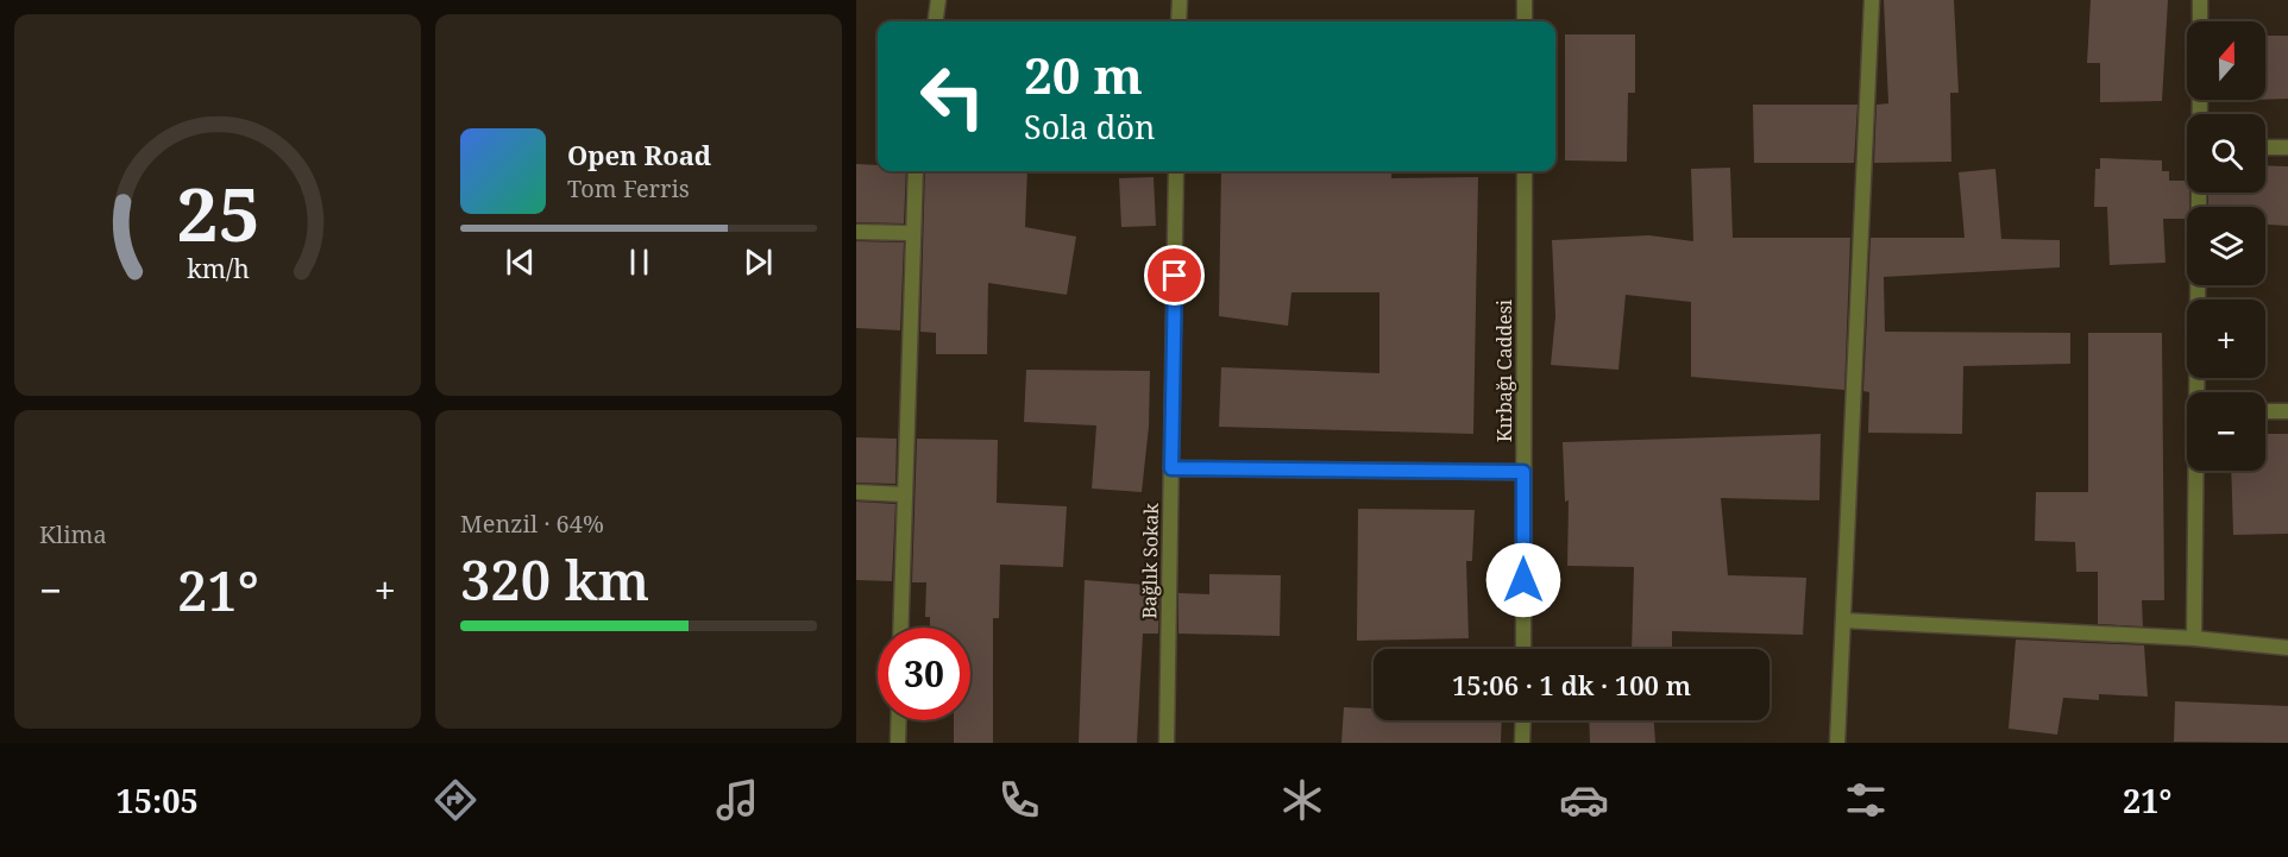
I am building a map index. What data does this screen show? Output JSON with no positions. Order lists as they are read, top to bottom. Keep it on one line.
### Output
{"streets":{"street":["Kırbağı Caddesi","Bağlık Sokak"]},"north":"top","page":{"map_buttons":["+","−"],"turn":["20 m","Sola dön"],"song":["Open Road","Tom Ferris"],"tile":["Klima",["Menzil · 64%","320 km"]],"heat":["−","21°","+"],"limit":"30","trip":"15:06 · 1 dk · 100 m","tabs":["15:05","21°"],"gauge":["25","km/h"]}}
